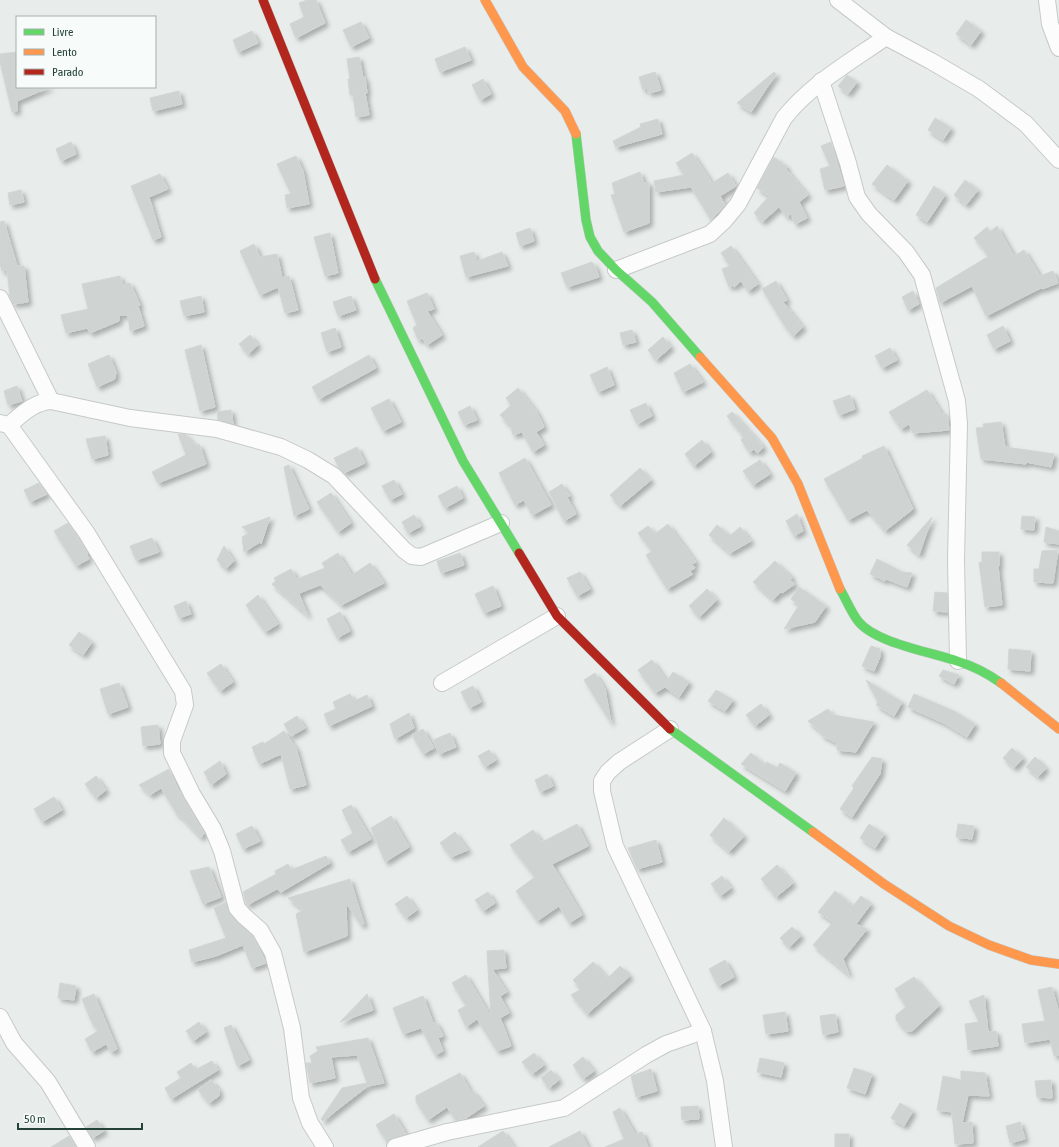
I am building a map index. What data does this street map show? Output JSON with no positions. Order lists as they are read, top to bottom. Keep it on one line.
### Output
{"legend":["Livre","Lento","Parado"],"scale_bar":"50 m"}
